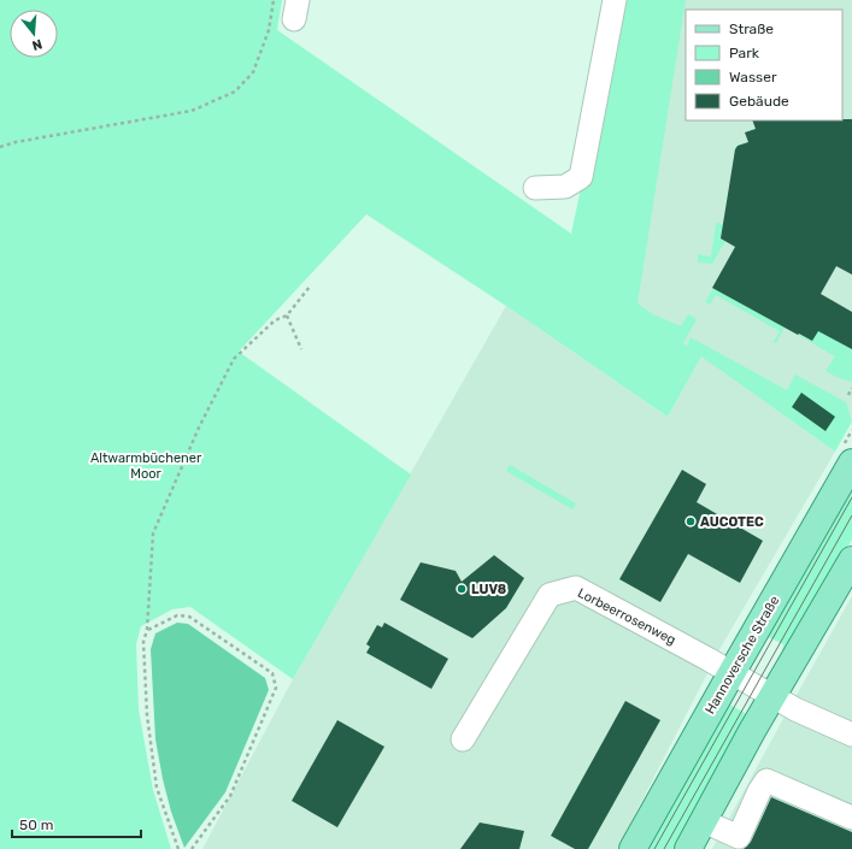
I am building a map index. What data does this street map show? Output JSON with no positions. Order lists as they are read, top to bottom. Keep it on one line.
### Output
{"streets":{"main road":["Hannoversche Straße"],"street":["Lorbeerrosenweg"]},"crossings":[["Lorbeerrosenweg","Hannoversche Straße"]],"parks":["Altwarmbüchener Moor"],"places":["AUCOTEC","LUV8"],"legend":["Straße","Park","Wasser","Gebäude"],"scale_bar":"50 m","north":"bottom"}
